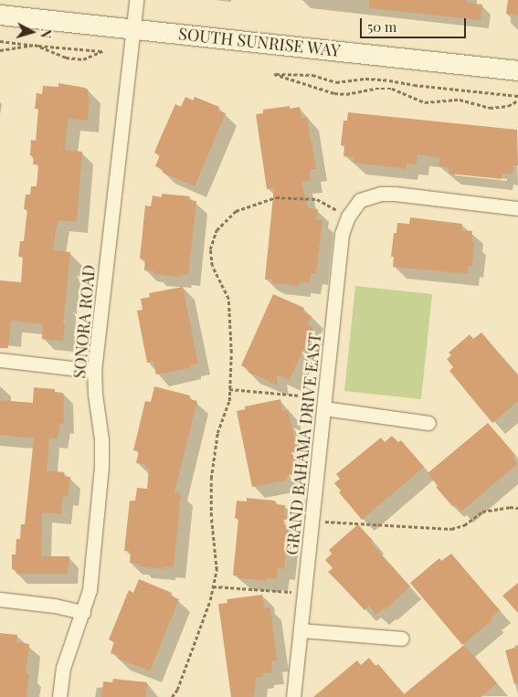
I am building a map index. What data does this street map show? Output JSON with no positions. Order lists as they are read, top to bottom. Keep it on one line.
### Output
{"streets":{"main road":["SOUTH SUNRISE WAY"],"street":["SONORA ROAD","GRAND BAHAMA DRIVE EAST"]},"crossings":[["SOUTH SUNRISE WAY","SONORA ROAD"]],"scale_bar":"50 m","north":"right"}
